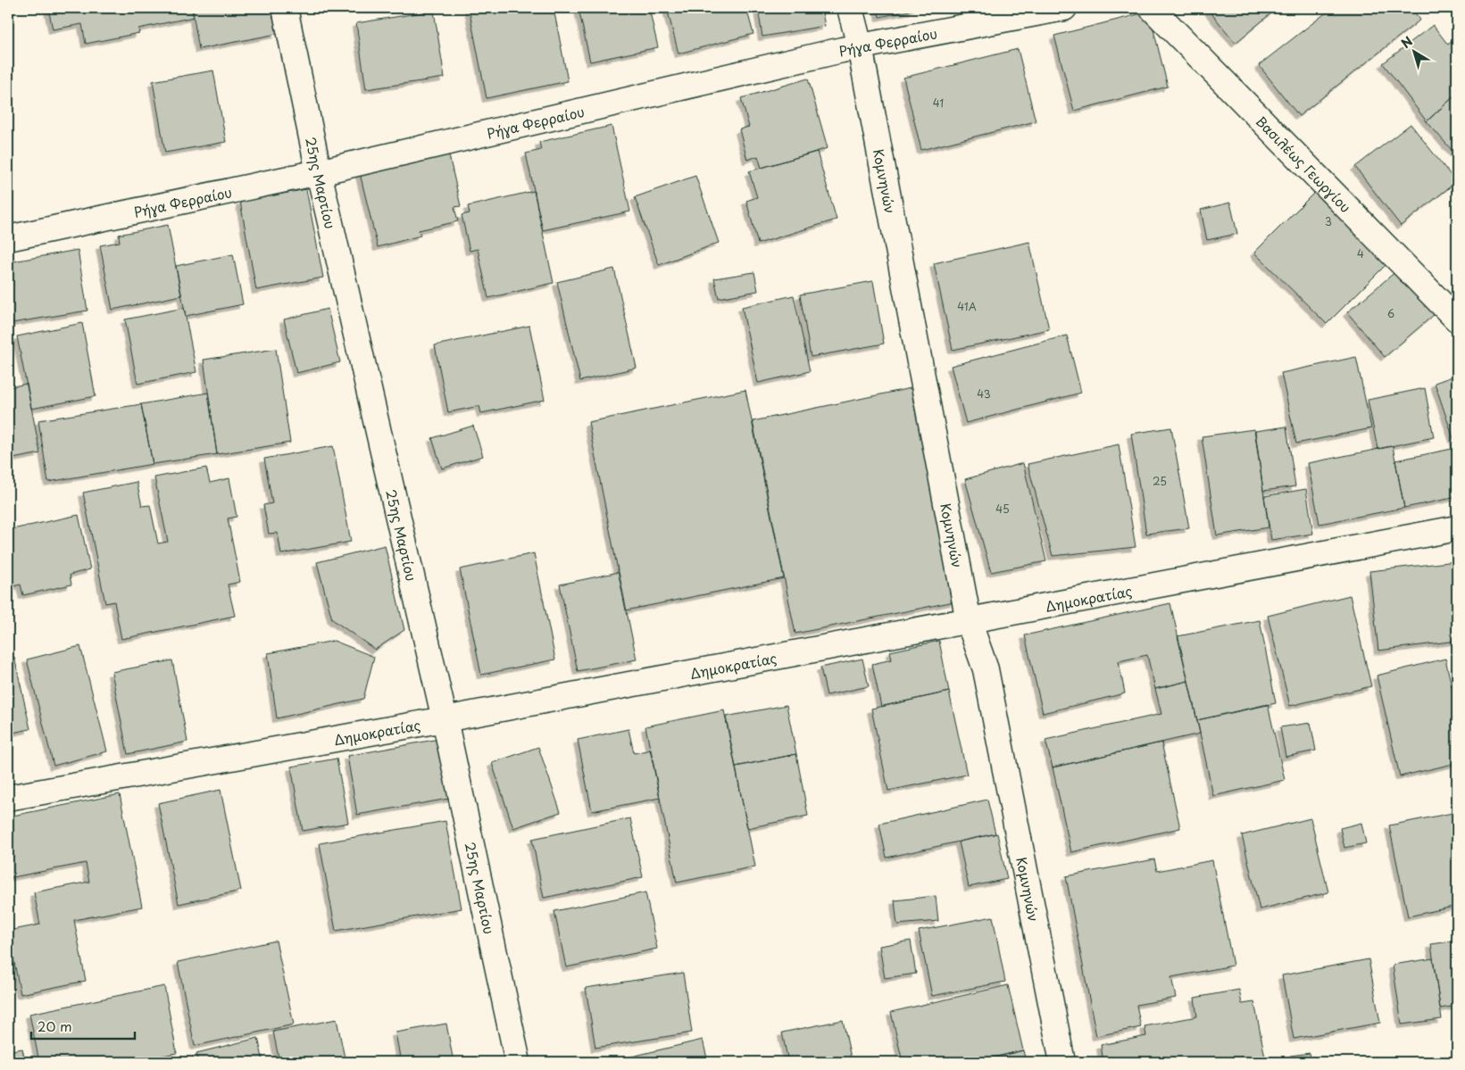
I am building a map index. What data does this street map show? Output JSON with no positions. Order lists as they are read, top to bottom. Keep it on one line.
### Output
{"streets":{"street":["Ρήγα Φερραίου","Βασιλέως Γεωργίου","Κομνηνών","25ης Μαρτίου","Δημοκρατίας"]},"crossings":[["Ρήγα Φερραίου","Κομνηνών"],["Ρήγα Φερραίου","25ης Μαρτίου"],["Κομνηνών","Δημοκρατίας"],["25ης Μαρτίου","Δημοκρατίας"]],"house_numbers":["41","3","4","41A","6","43","25","45"],"scale_bar":"20 m","north":"top left"}
